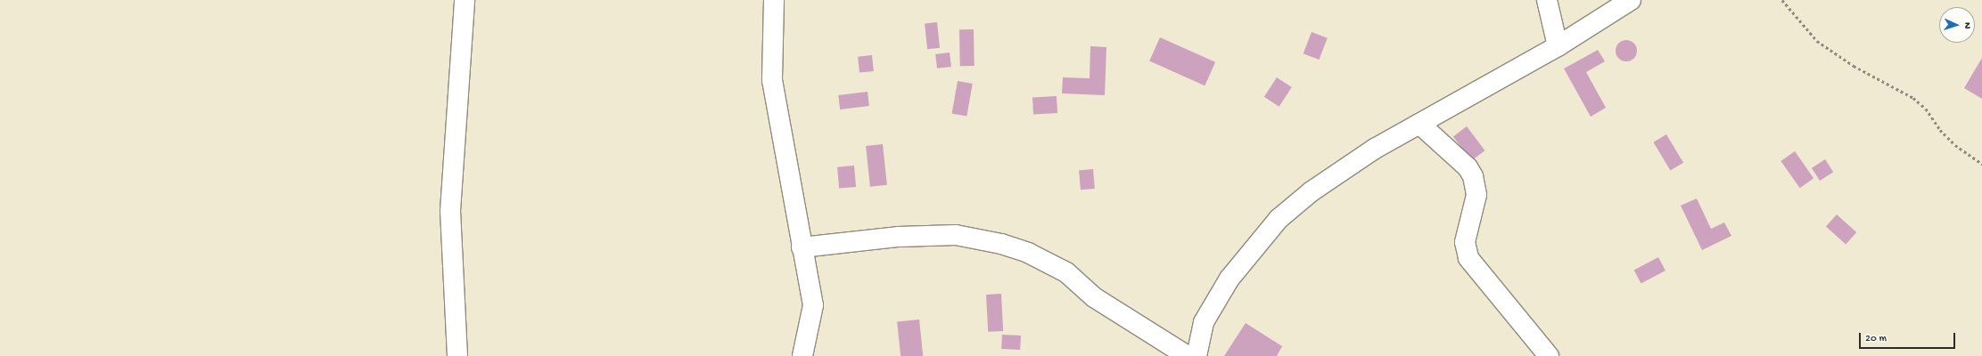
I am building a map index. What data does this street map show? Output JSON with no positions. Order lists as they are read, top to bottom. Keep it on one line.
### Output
{"scale_bar":"20 m","north":"right"}
